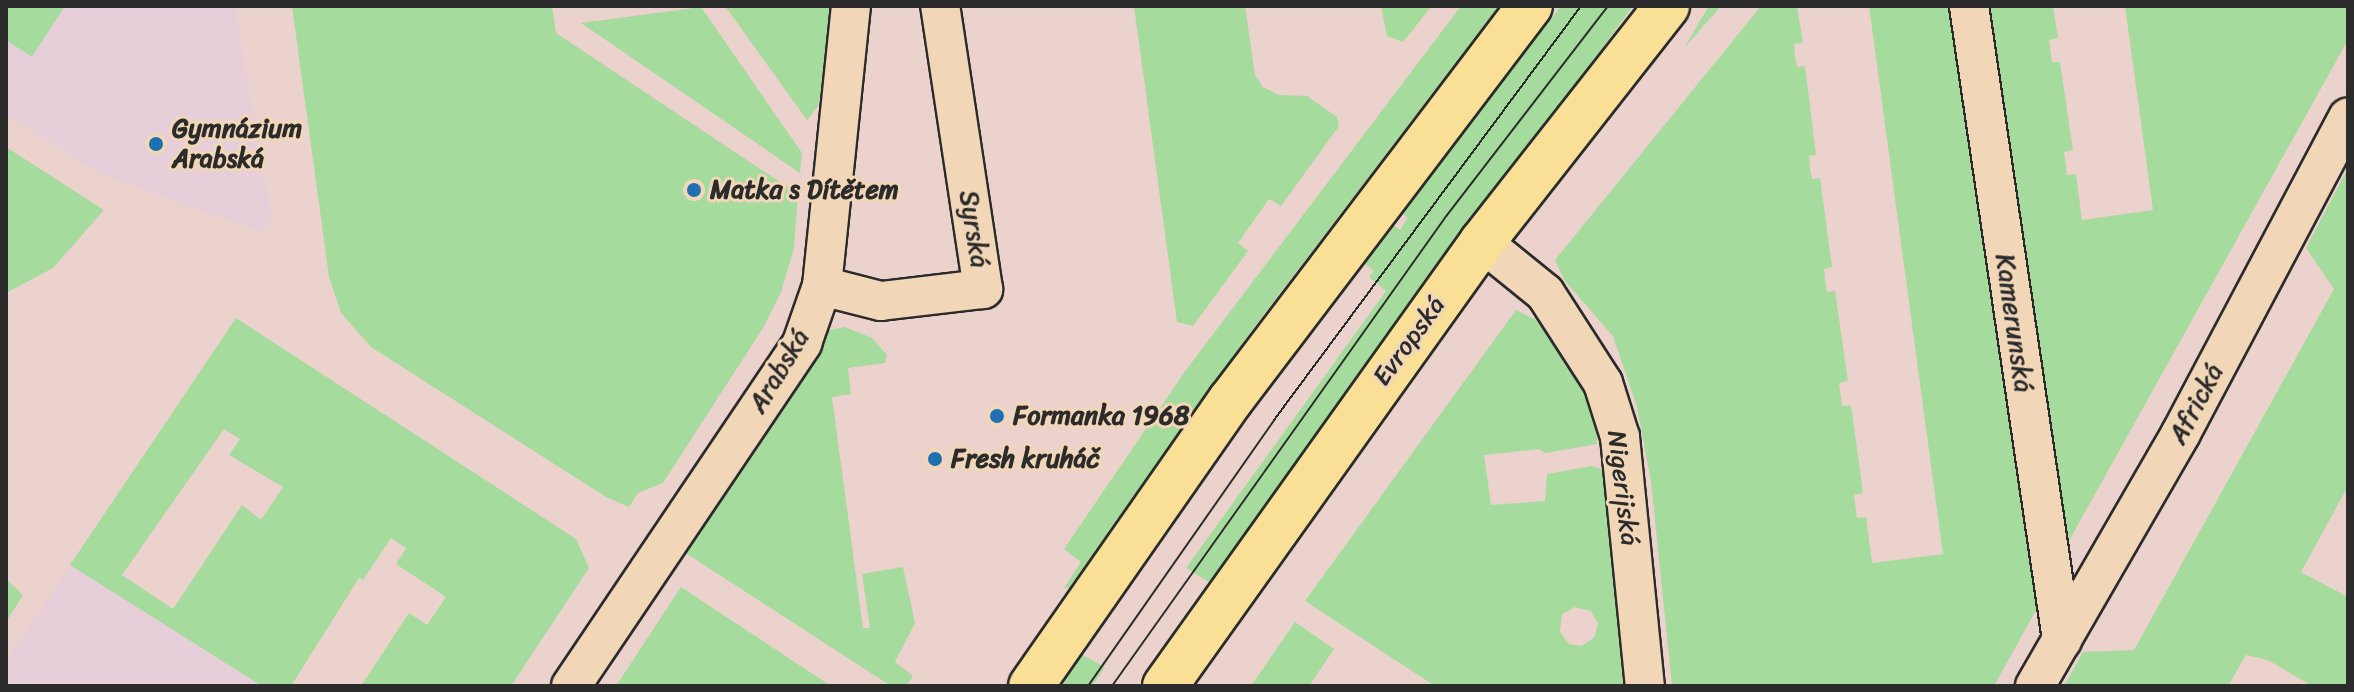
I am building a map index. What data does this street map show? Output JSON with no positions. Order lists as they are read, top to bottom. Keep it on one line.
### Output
{"streets":{"main road":["Evropská"],"street":["Syrská","Kamerunská","Arabská","Africká","Nigerijská"]},"crossings":[["Syrská","Arabská"],["Kamerunská","Africká"],["Evropská","Nigerijská"]],"places":["Gymnázium Arabská","Matka s Dítětem","Formanka 1968","Fresh kruháč"]}
